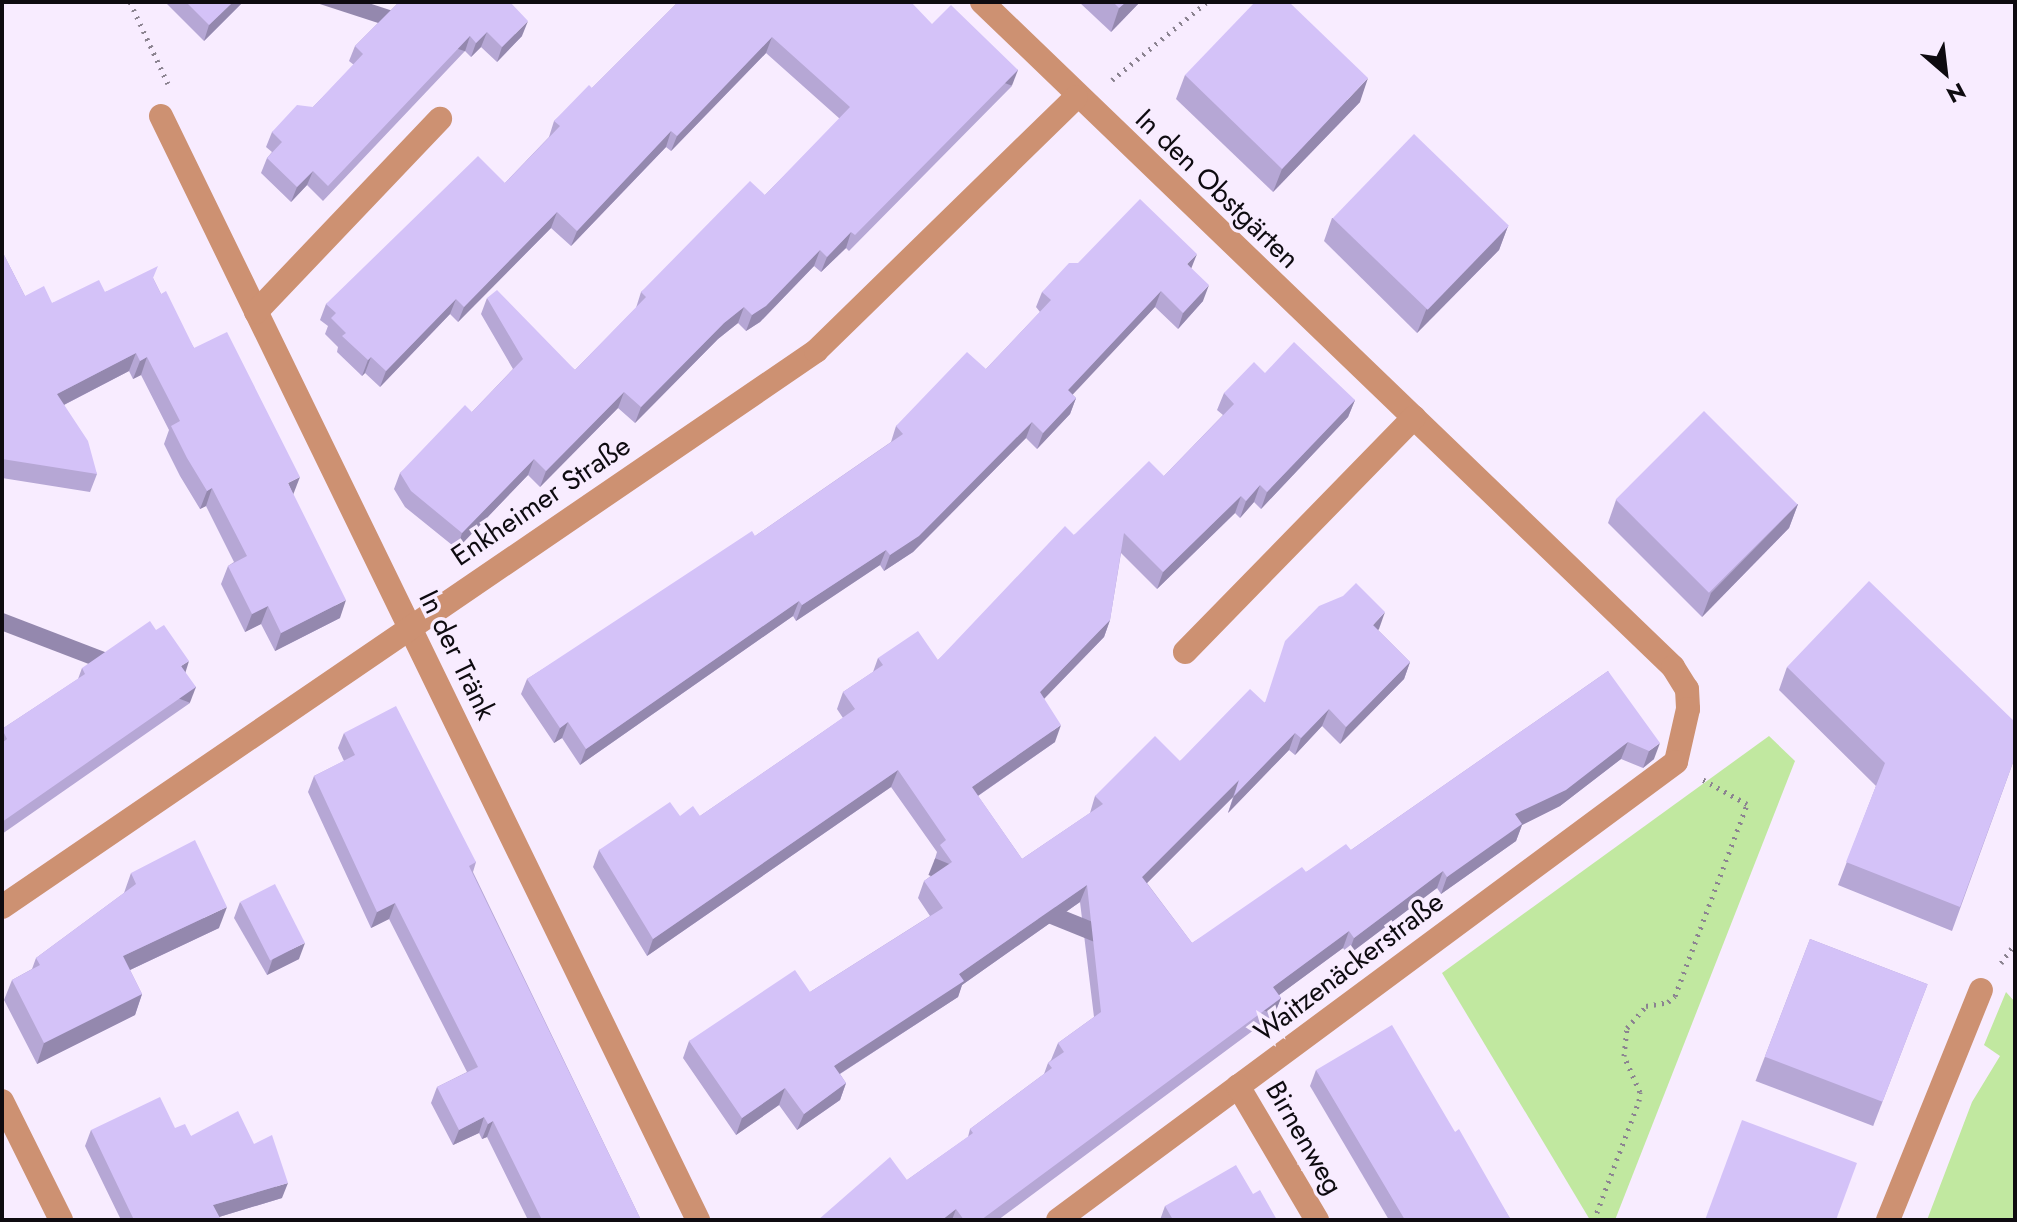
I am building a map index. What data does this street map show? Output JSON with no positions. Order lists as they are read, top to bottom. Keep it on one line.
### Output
{"streets":{"street":["In den Obstgärten","Enkheimer Straße","In der Tränk","Waitzenäckerstraße","Birnenweg"]},"crossings":[["In den Obstgärten","Enkheimer Straße"],["In den Obstgärten","Waitzenäckerstraße"],["Enkheimer Straße","In der Tränk"],["Waitzenäckerstraße","Birnenweg"]],"north":"bottom right"}
